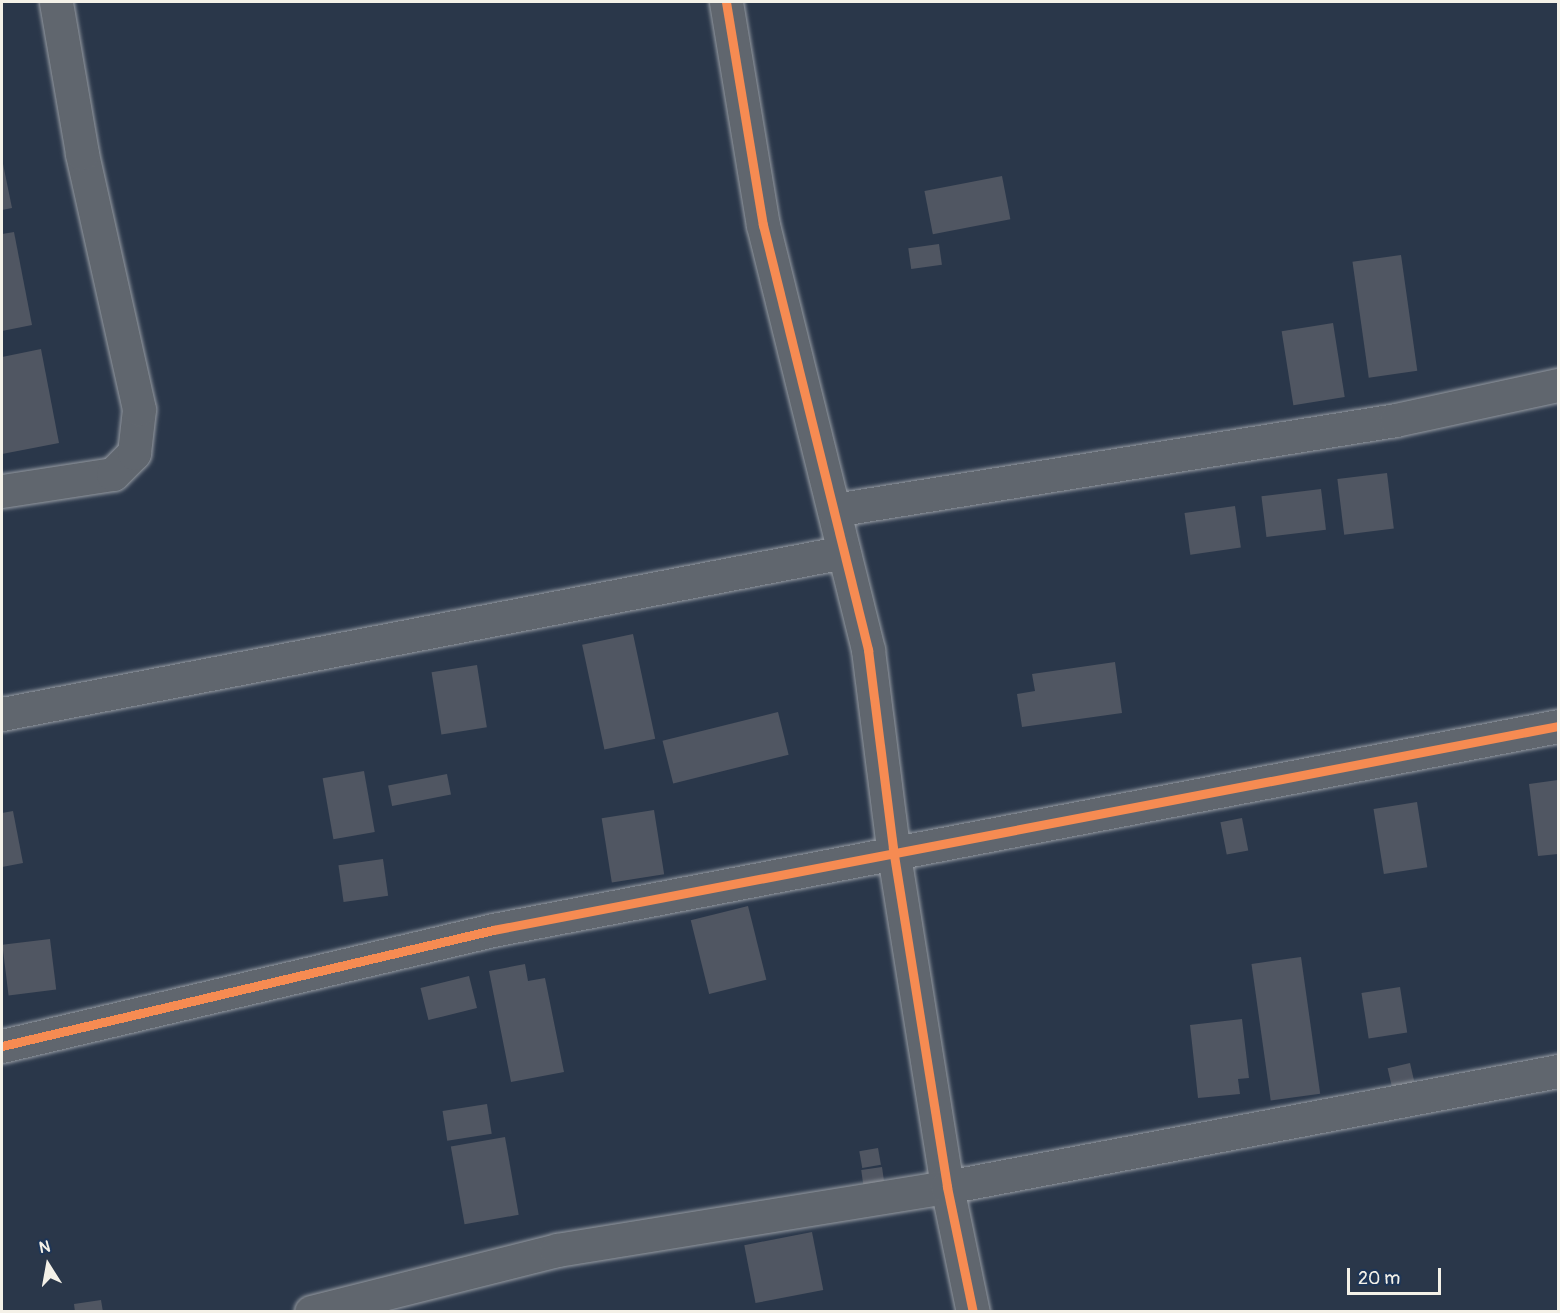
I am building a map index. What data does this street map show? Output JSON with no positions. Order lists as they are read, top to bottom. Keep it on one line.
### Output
{"scale_bar":"20 m","north":"top"}
